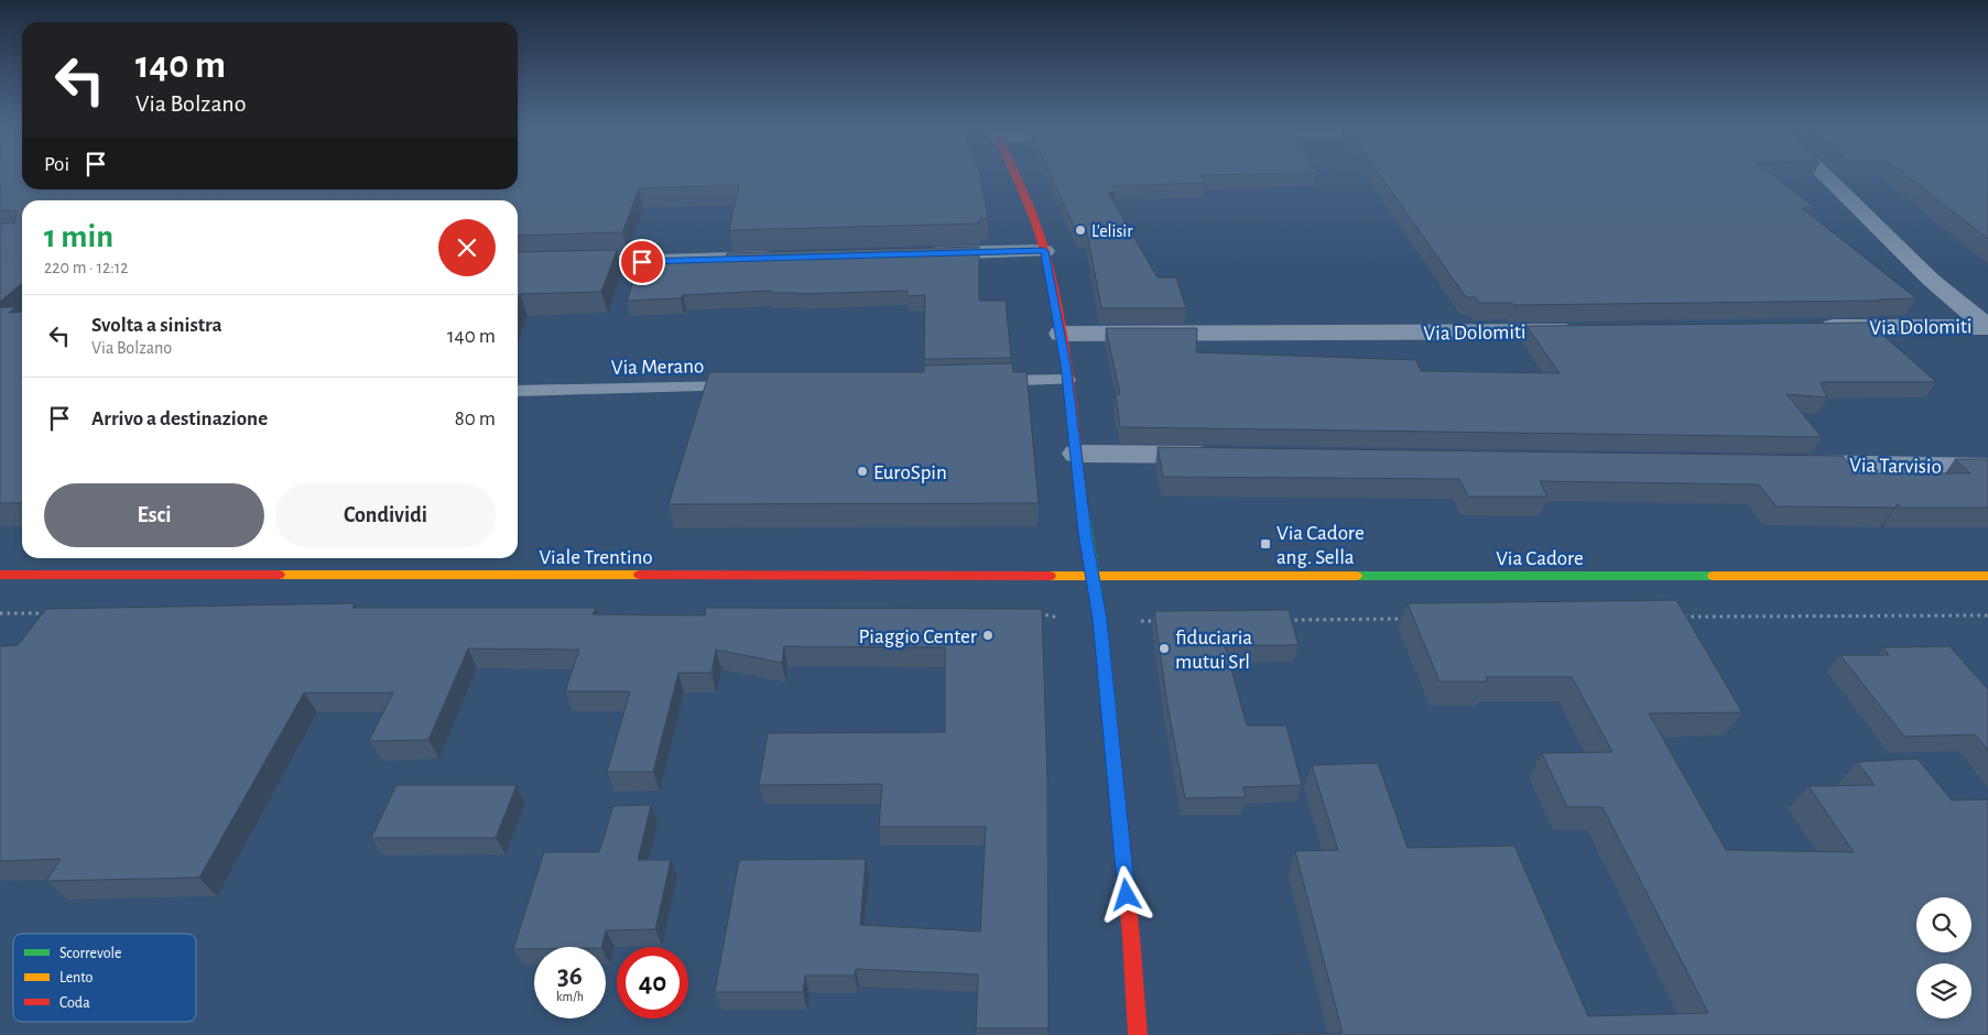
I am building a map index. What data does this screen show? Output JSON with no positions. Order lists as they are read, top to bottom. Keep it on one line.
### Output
{"streets":{"street":["Via Dolomiti","Via Tarvisio","Viale Trentino","Via Cadore"],"lane":["Via Merano"]},"crossings":[["Viale Trentino","Via Cadore"]],"places":{"other":["L'elisir","EuroSpin","Piaggio Center","fiduciaria mutui Srl"],"transit":["Via Cadore ang. Sella"]},"legend":["Scorrevole","Lento","Coda"],"page":{"turn":["140 m","Via Bolzano"],"then":"Poi","heading":["1 min","220 m · 12:12"],"list":[{"name":"Svolta a sinistra","note":"Via Bolzano","value":"140 m"},{"name":"Arrivo a destinazione","value":"80 m"}],"buttons":["Esci","Condividi"],"speed":"36 km/h","limit":"40"}}
